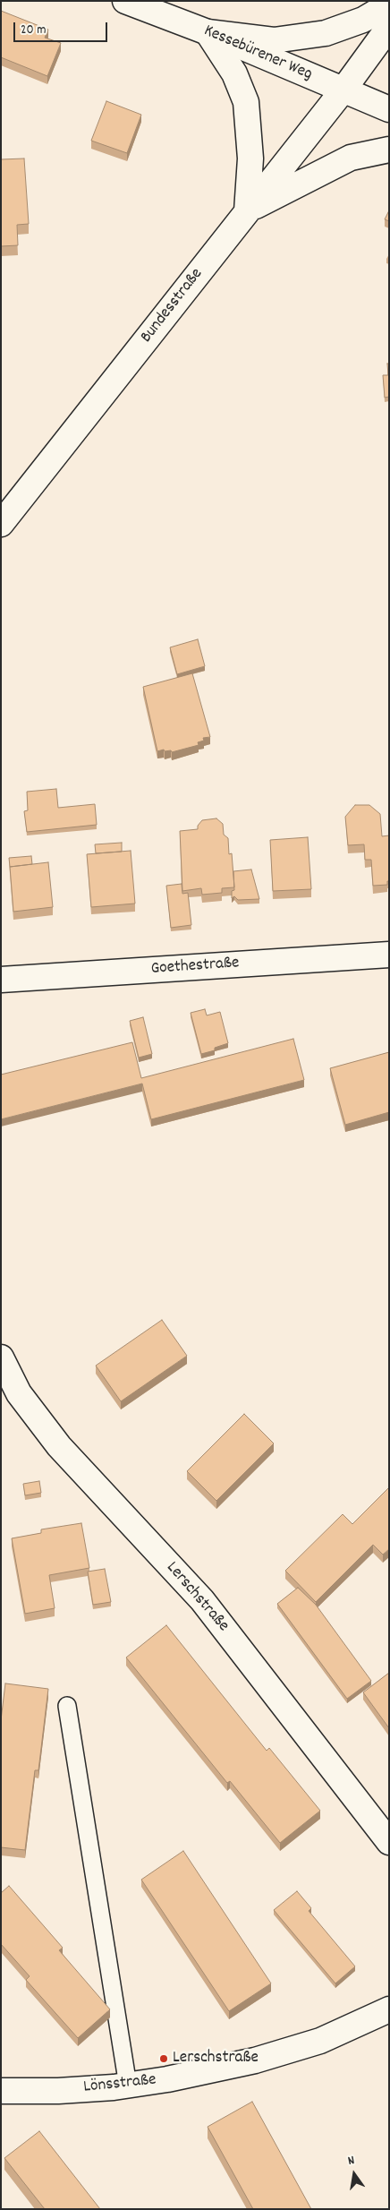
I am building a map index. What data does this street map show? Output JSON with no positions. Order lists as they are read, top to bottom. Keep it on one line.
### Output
{"streets":{"main road":["Kessebürener Weg","Bundesstraße","Goethestraße","Lerschstraße","Lönsstraße"]},"crossings":[["Kessebürener Weg","Bundesstraße"]],"places":["Lerschstraße"],"scale_bar":"20 m","north":"top"}
